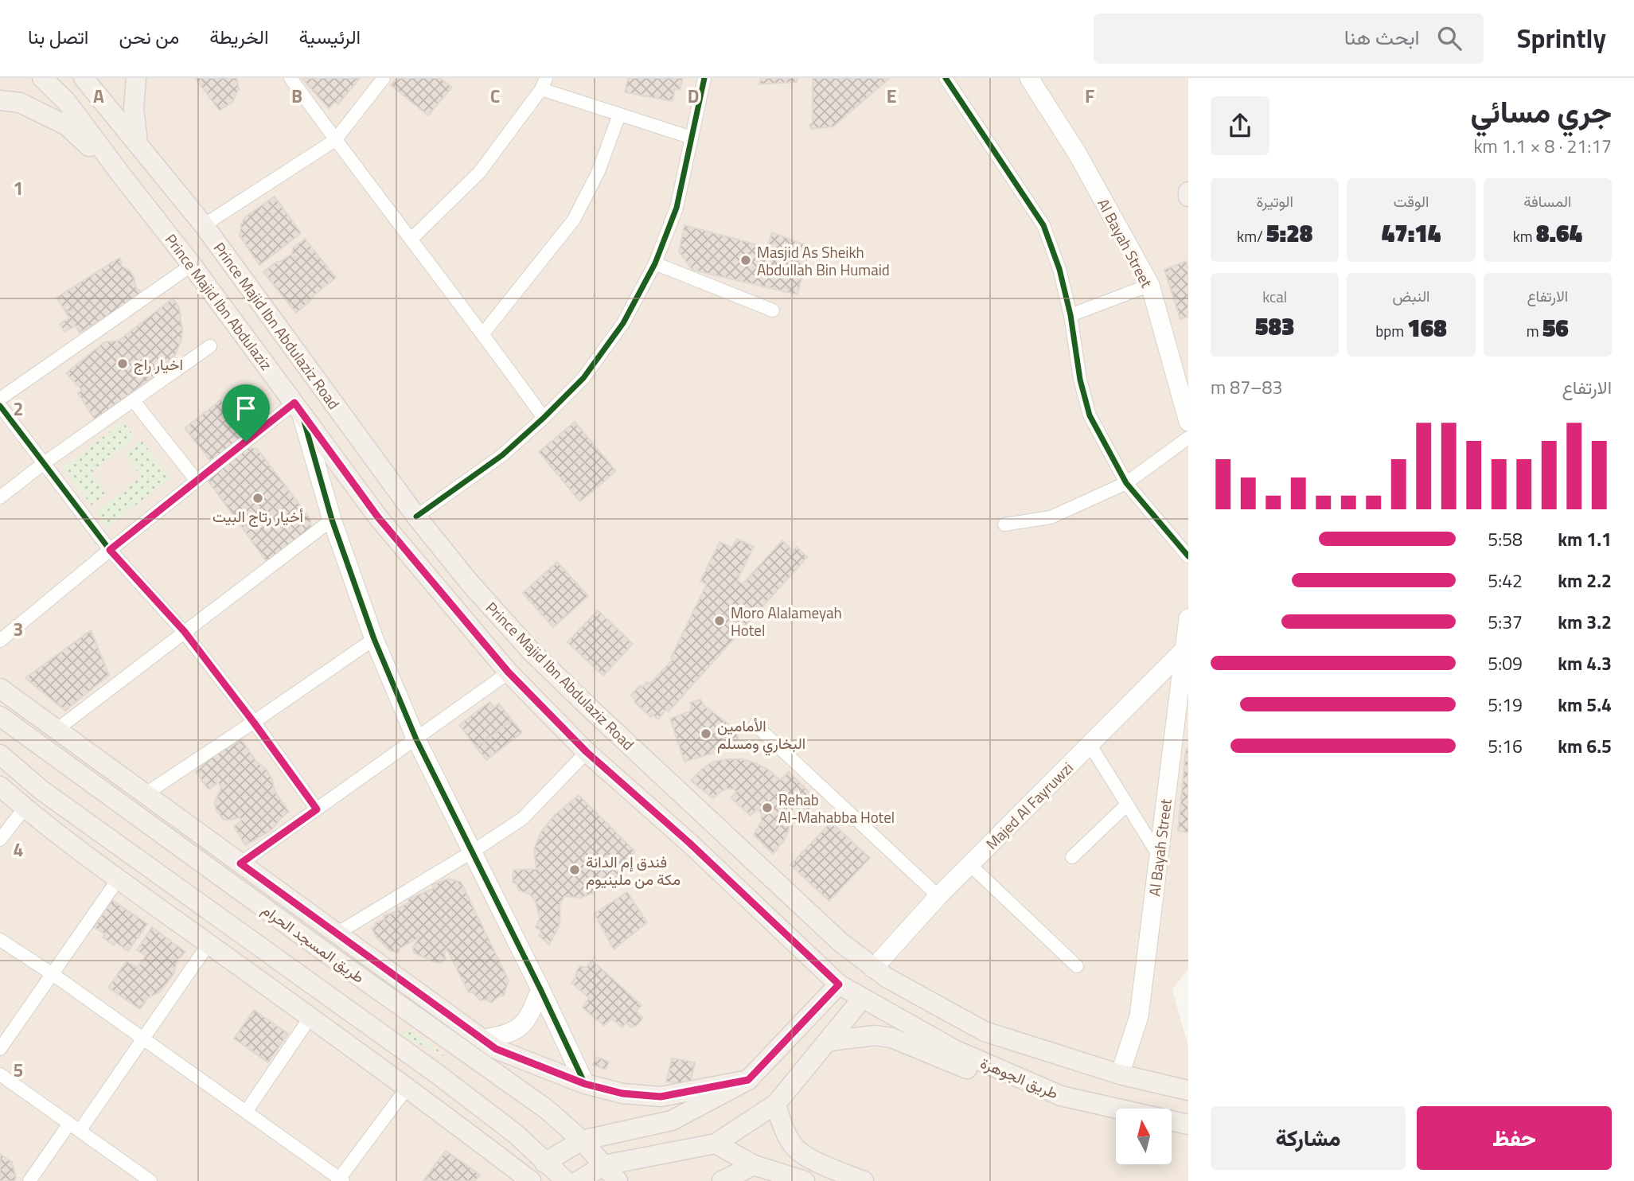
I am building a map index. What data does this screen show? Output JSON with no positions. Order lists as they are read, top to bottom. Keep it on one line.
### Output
{"streets":{"main road":["Prince Majid Ibn Abdulaziz","Prince Majid Ibn Abdulaziz Road","طريق المسجد الحرام","طريق الجوهرة"],"street":["Al Bayah Street","Majed Al Fayruwzi"]},"crossings":[["Al Bayah Street","Prince Majid Ibn Abdulaziz Road"],["Al Bayah Street","Majed Al Fayruwzi"],["Prince Majid Ibn Abdulaziz","طريق الجوهرة"],["Prince Majid Ibn Abdulaziz Road","Majed Al Fayruwzi"]],"places":["Masjid As Sheikh Abdullah Bin Humaid","اخيار راج","أخيار رتاج البيت","Moro Alalameyah Hotel","الأمامين البخاري ومسلم","Rehab Al-Mahabba Hotel","فندق إم الدانة مكة من ملينيوم"],"north":"top","page":{"header":"Sprintly","search":"ابحث هنا","nav":["الرئيسية","الخريطة","من نحن","اتصل بنا"],"heading":["جري مسائي","21:17 · 8 × 1.1 km"],"stats":[["المسافة","8.64 km"],["الوقت","47:14"],["الوتيرة","5:28 /km"],["الارتفاع","56 m"],["النبض","168 bpm"],["kcal","583"]],"chart":["الارتفاع","83–87 m"],"list":[{"name":"1.1 km","note":"5:58"},{"name":"2.2 km","note":"5:42"},{"name":"3.2 km","note":"5:37"},{"name":"4.3 km","note":"5:09"},{"name":"5.4 km","note":"5:19"},{"name":"6.5 km","note":"5:16"}],"buttons":["حفظ","مشاركة"]},"grid":{"columns":["A","B","C","D","E","F"],"rows":["1","2","3","4","5"]}}
